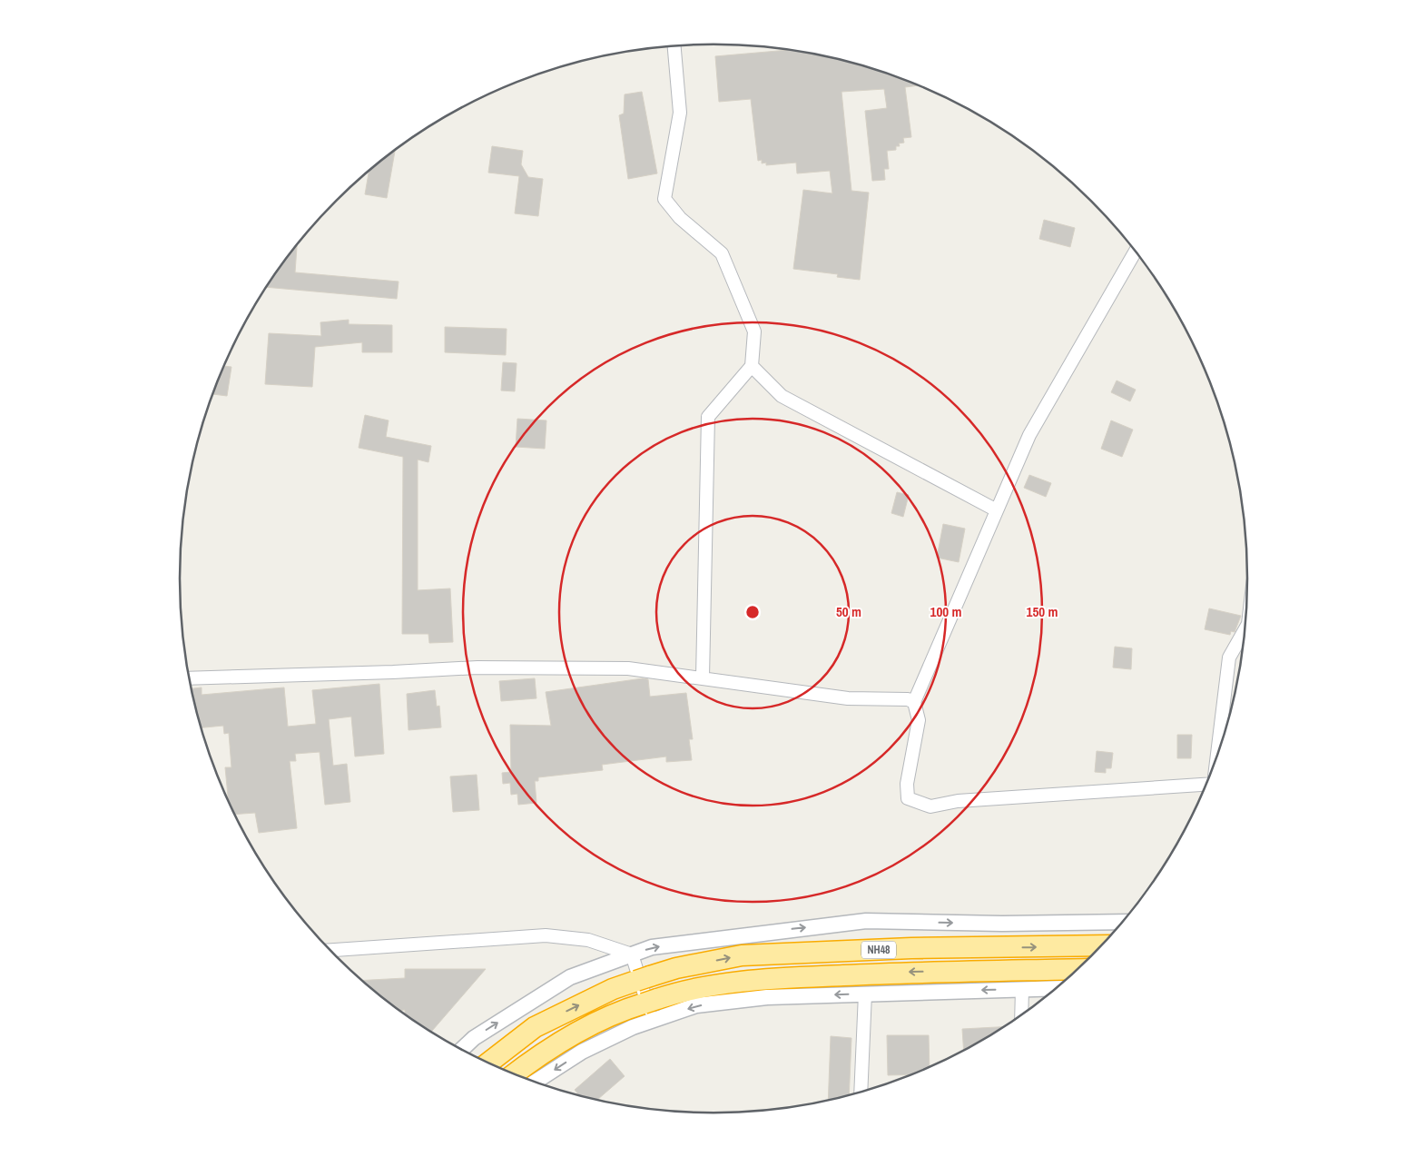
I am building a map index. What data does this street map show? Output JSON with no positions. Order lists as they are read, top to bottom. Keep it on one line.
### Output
{"streets":{"highway":["NH48"]},"rings":["50 m","100 m","150 m"]}
